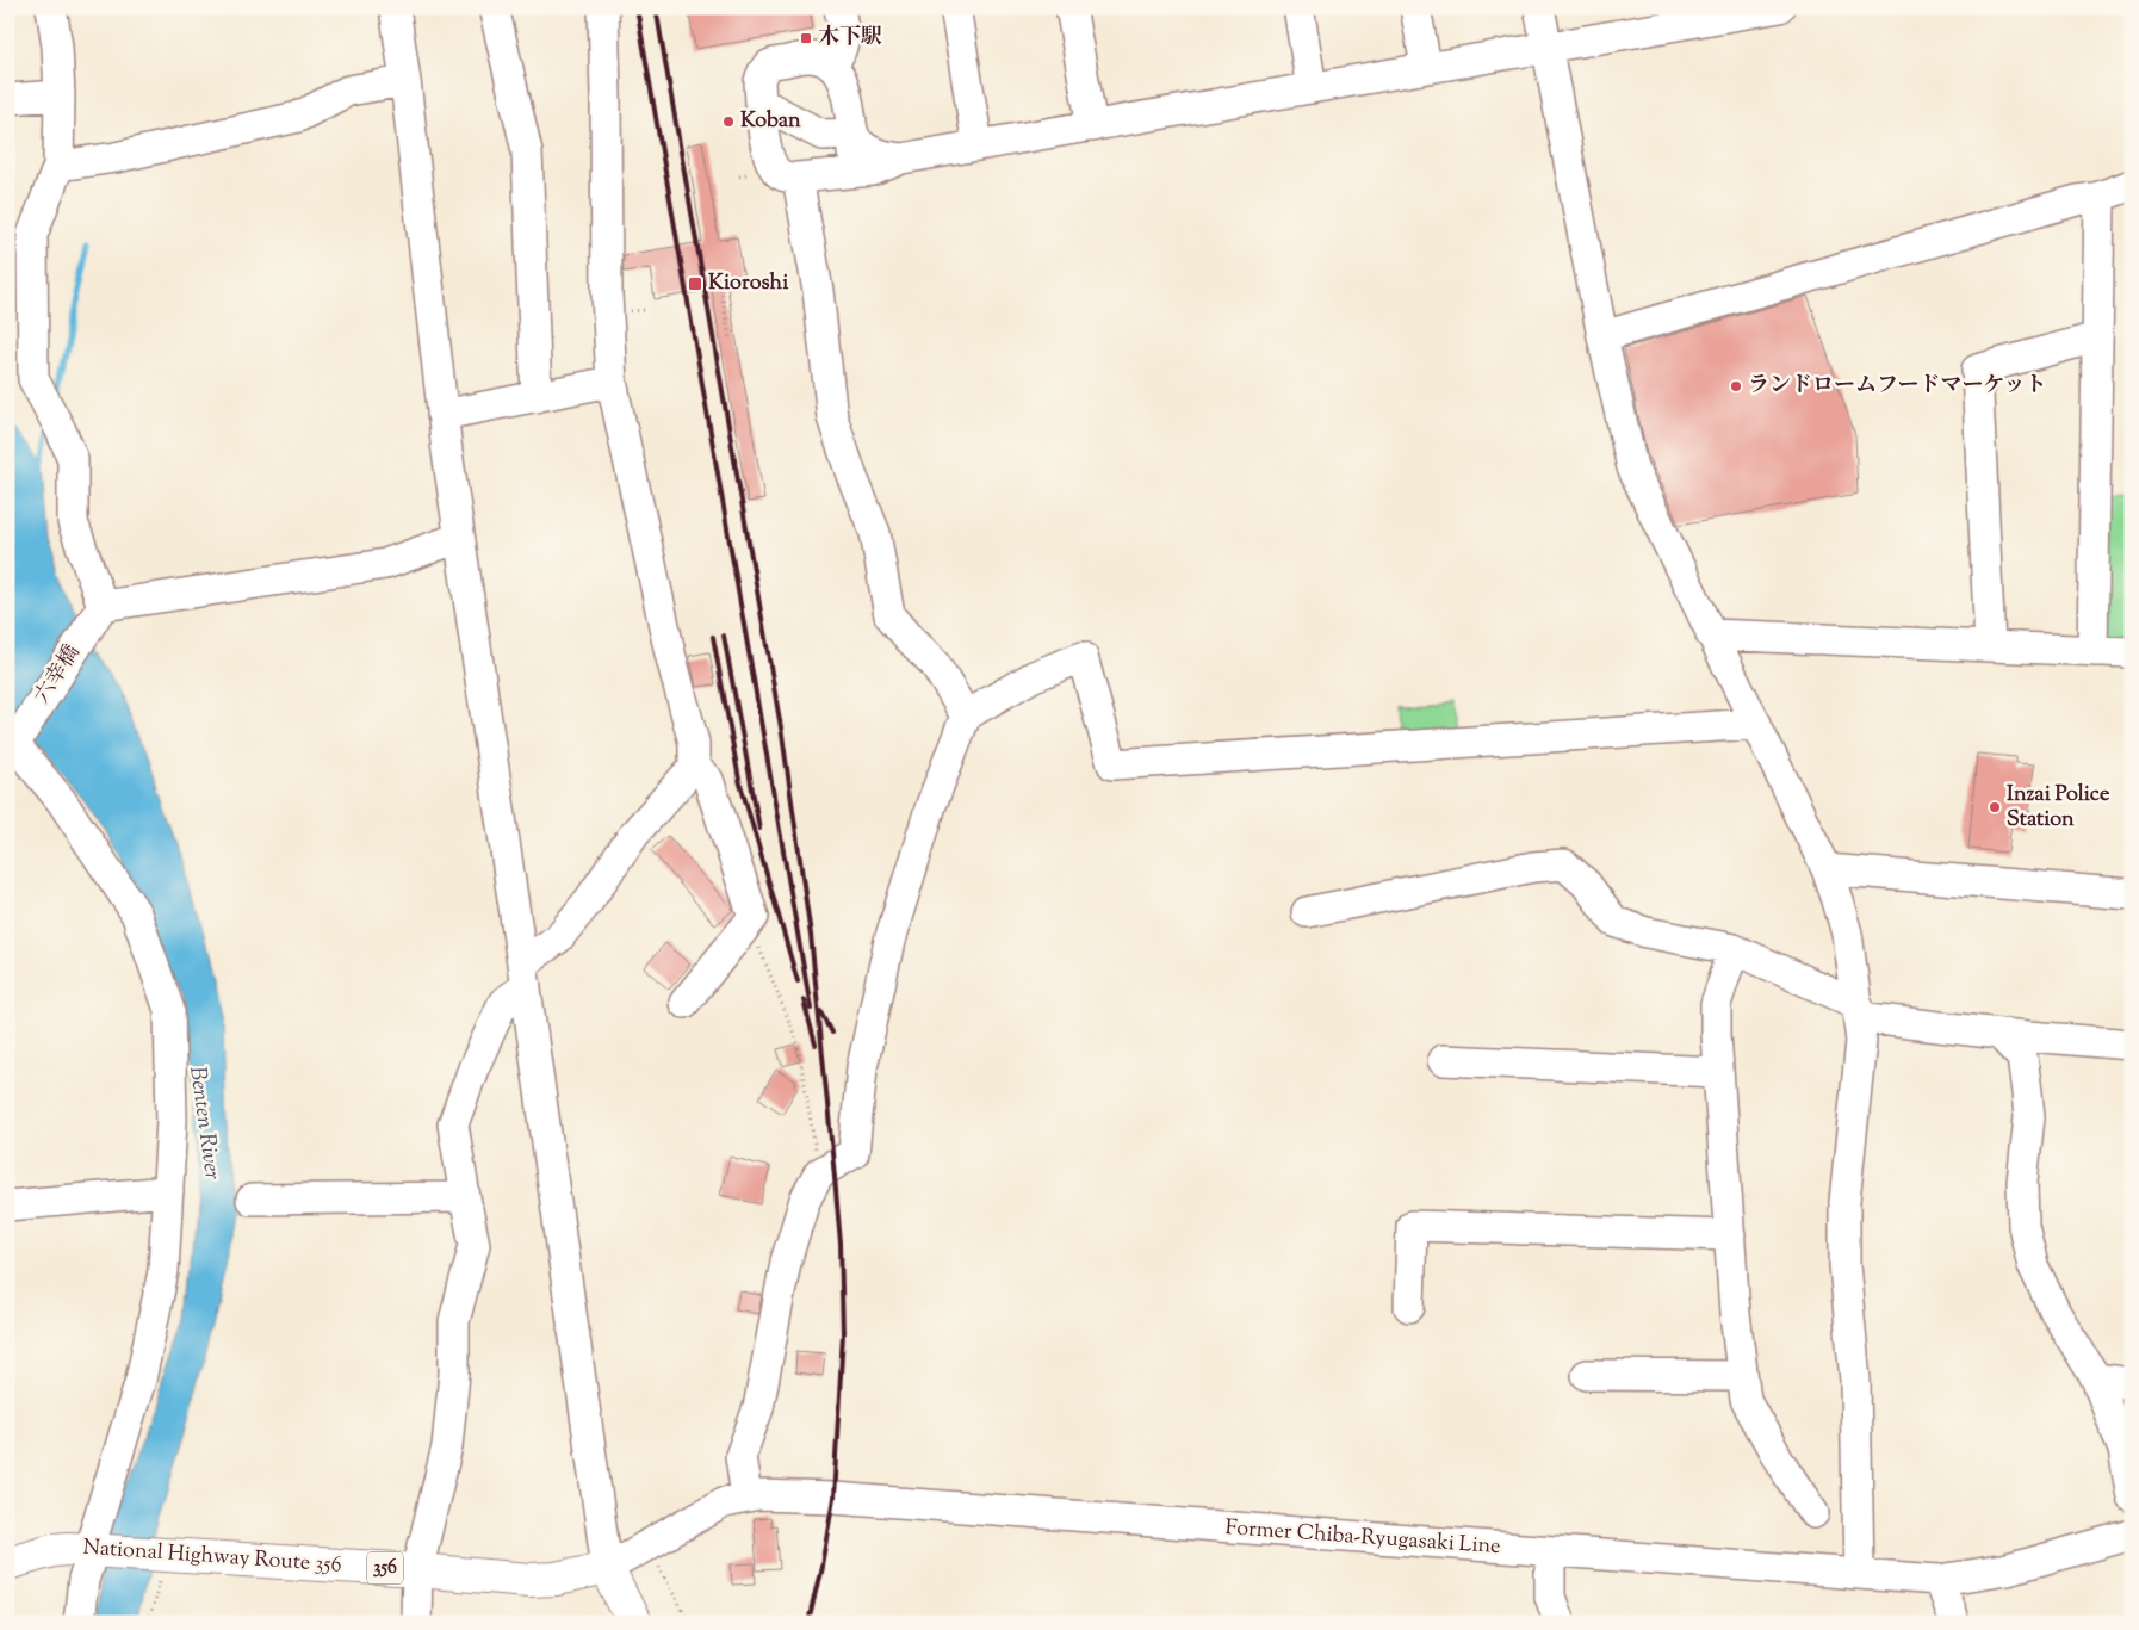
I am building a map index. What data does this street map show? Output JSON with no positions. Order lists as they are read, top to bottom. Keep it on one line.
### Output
{"streets":{"highway":["National Highway Route 356","356"],"street":["六幸橋","Former Chiba-Ryugasaki Line"]},"crossings":[["Former Chiba-Ryugasaki Line","National Highway Route 356"]],"water":["Benten River"],"places":{"transit":["木下駅","Kioroshi"],"other":["Koban","ランドロームフードマーケット","Inzai Police Station"]}}
